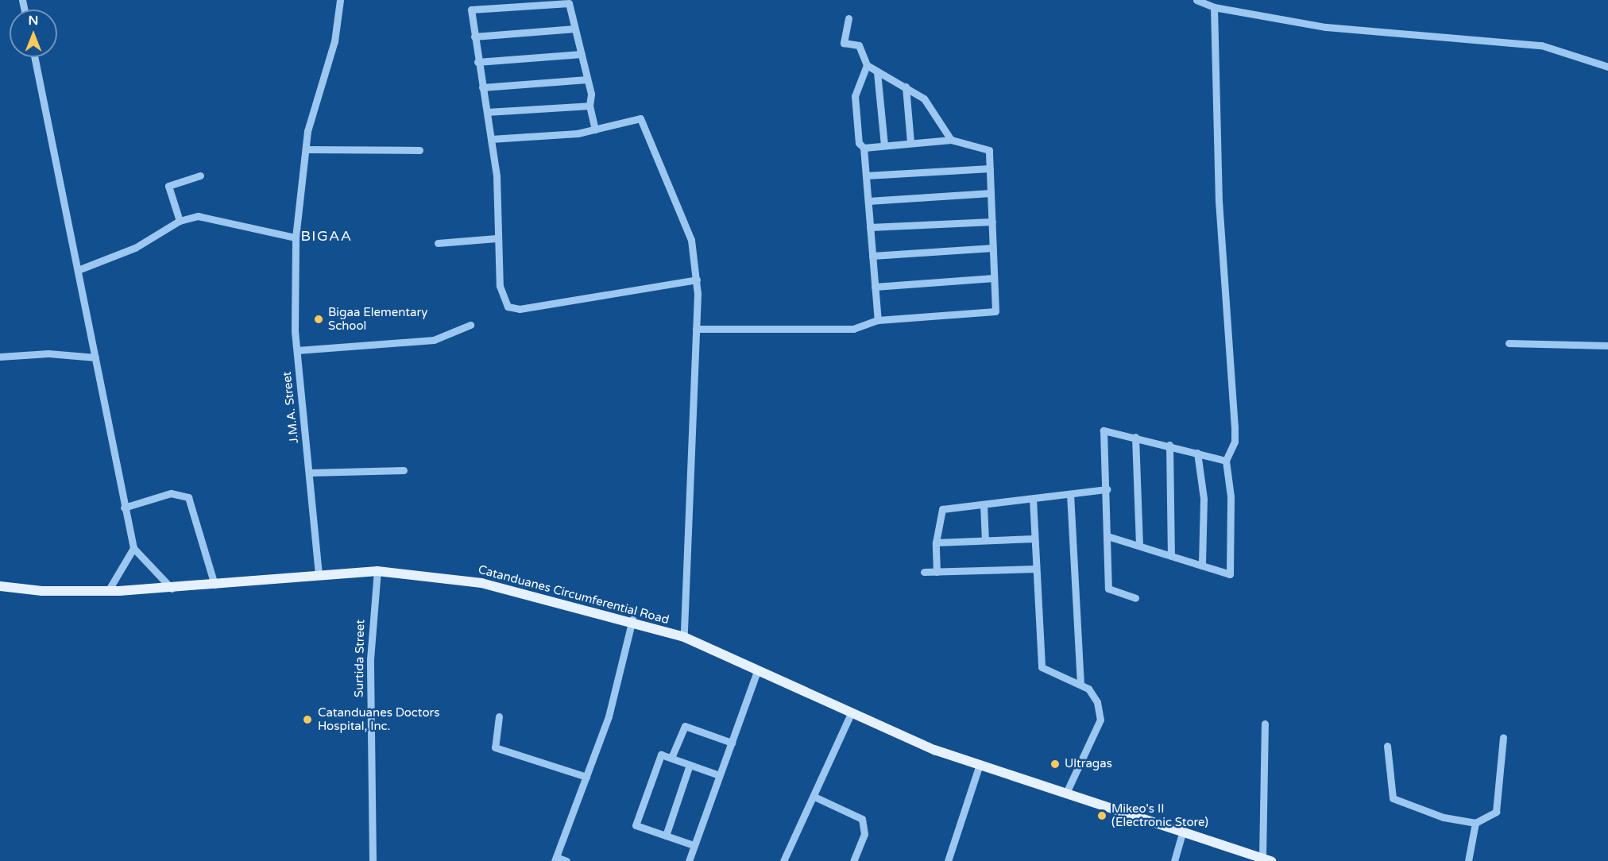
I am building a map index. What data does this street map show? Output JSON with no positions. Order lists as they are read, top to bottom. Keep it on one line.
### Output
{"streets":{"main road":["Catanduanes Circumferential Road"],"street":["J.M.A. Street","Surtida Street"]},"crossings":[["J.M.A. Street","Catanduanes Circumferential Road"],["Catanduanes Circumferential Road","Surtida Street"]],"districts":["BIGAA"],"places":["Bigaa Elementary School","Catanduanes Doctors Hospital, Inc.","Ultragas","Mikeo's II (Electronic Store)"],"north":"top"}
